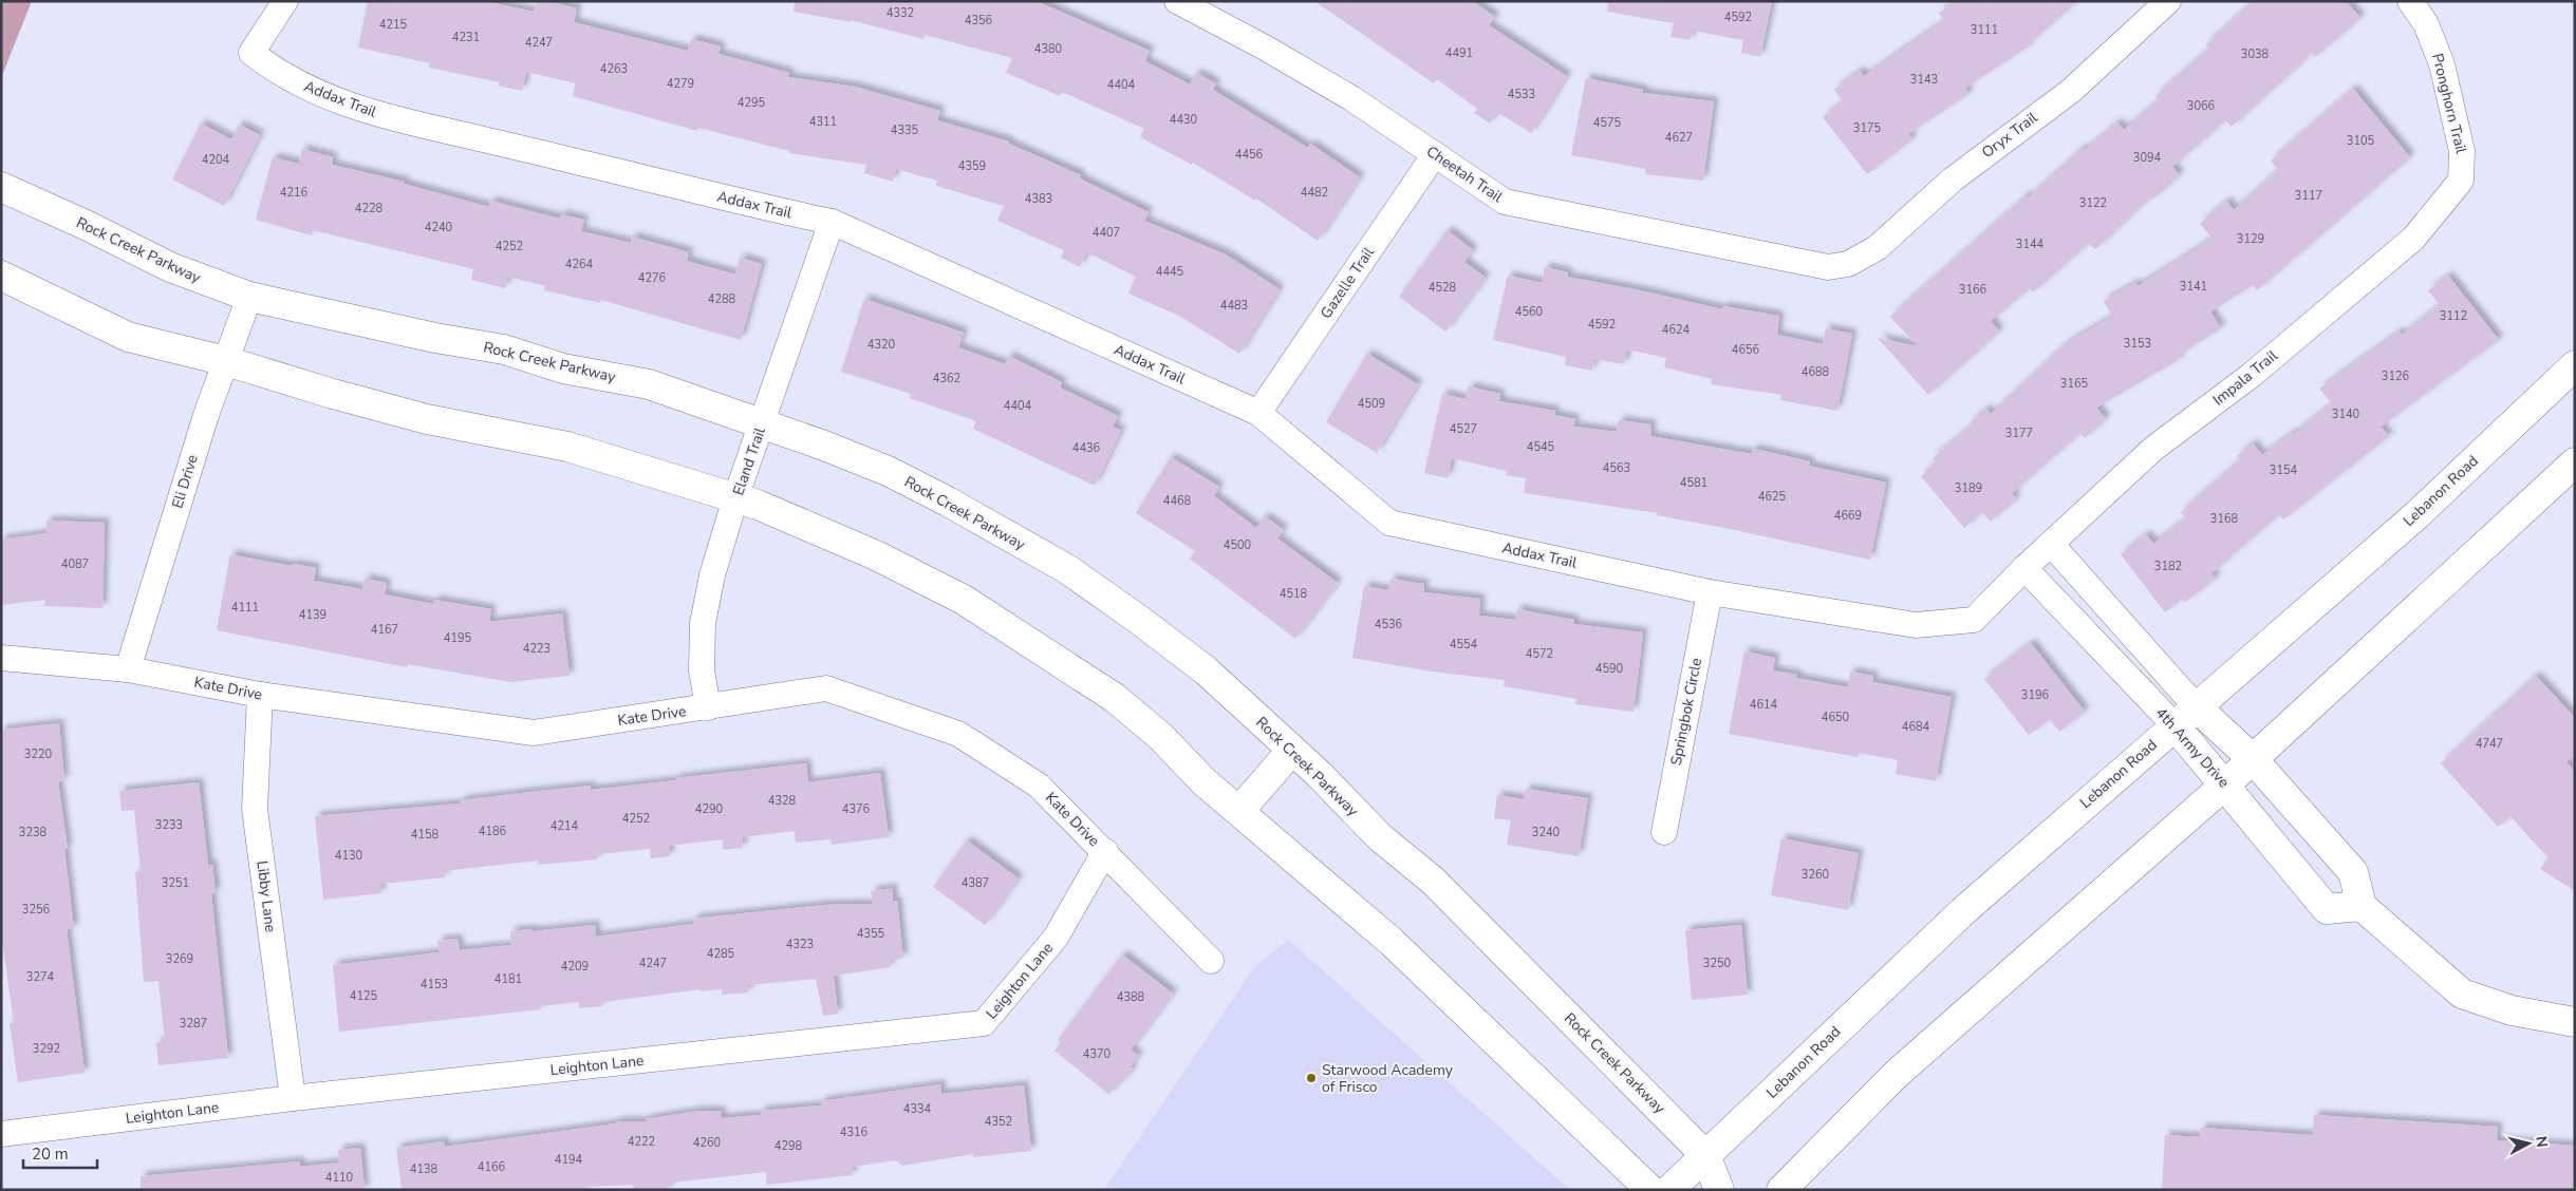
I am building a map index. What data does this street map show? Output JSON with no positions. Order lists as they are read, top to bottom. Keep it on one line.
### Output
{"streets":{"street":["Addax Trail","Pronghorn Trail","Oryx Trail","Cheetah Trail","Rock Creek Parkway","Gazelle Trail","Impala Trail","Eland Trail","Eli Drive","Lebanon Road","Kate Drive","Springbok Circle","4th Army Drive","Libby Lane","Leighton Lane"]},"crossings":[["Addax Trail","Gazelle Trail"],["Addax Trail","Impala Trail"],["Addax Trail","Eland Trail"],["Addax Trail","Springbok Circle"],["Addax Trail","4th Army Drive"],["Pronghorn Trail","Impala Trail"],["Oryx Trail","Cheetah Trail"],["Cheetah Trail","Gazelle Trail"],["Rock Creek Parkway","Eland Trail"],["Rock Creek Parkway","Eli Drive"],["Rock Creek Parkway","Lebanon Road"],["Impala Trail","4th Army Drive"],["Eland Trail","Kate Drive"],["Eli Drive","Kate Drive"],["Lebanon Road","4th Army Drive"],["Kate Drive","Libby Lane"],["Kate Drive","Leighton Lane"],["Libby Lane","Leighton Lane"]],"places":["Starwood Academy of Frisco"],"house_numbers":["4332","4592","4356","4215","3111","4231","4247","4380","4491","3038","4263","3143","4279","4404","4533","4295","3066","4430","4311","4575","3175","4335","4627","3105","4456","3094","4204","4359","4216","4482","3117","4383","3122","4228","4240","4407","3129","3144","4252","4264","4445","4276","3141","4528","3166","4288","4483","4560","3112","4592","4624","3153","4320","4656","4688","3126","4362","3165","4509","4404","3140","4527","3177","4545","4436","4563","3154","4581","3189","4625","4468","4669","3168","4500","4087","3182","4518","4111","4139","4536","4167","4195","4554","4223","4572","4590","3196","4614","4650","4684","4747","3220","4328","4290","4376","4252","3233","4214","4186","3238","3240","4158","4130","3260","3251","4387","3256","4355","4323","4285","3269","4247","3250","4209","3274","4181","4153","4125","4388","3287","3292","4370","4334","4352","4316","4222","4260","4298","4194","4166","4138","4110"],"scale_bar":"20 m","north":"right"}
